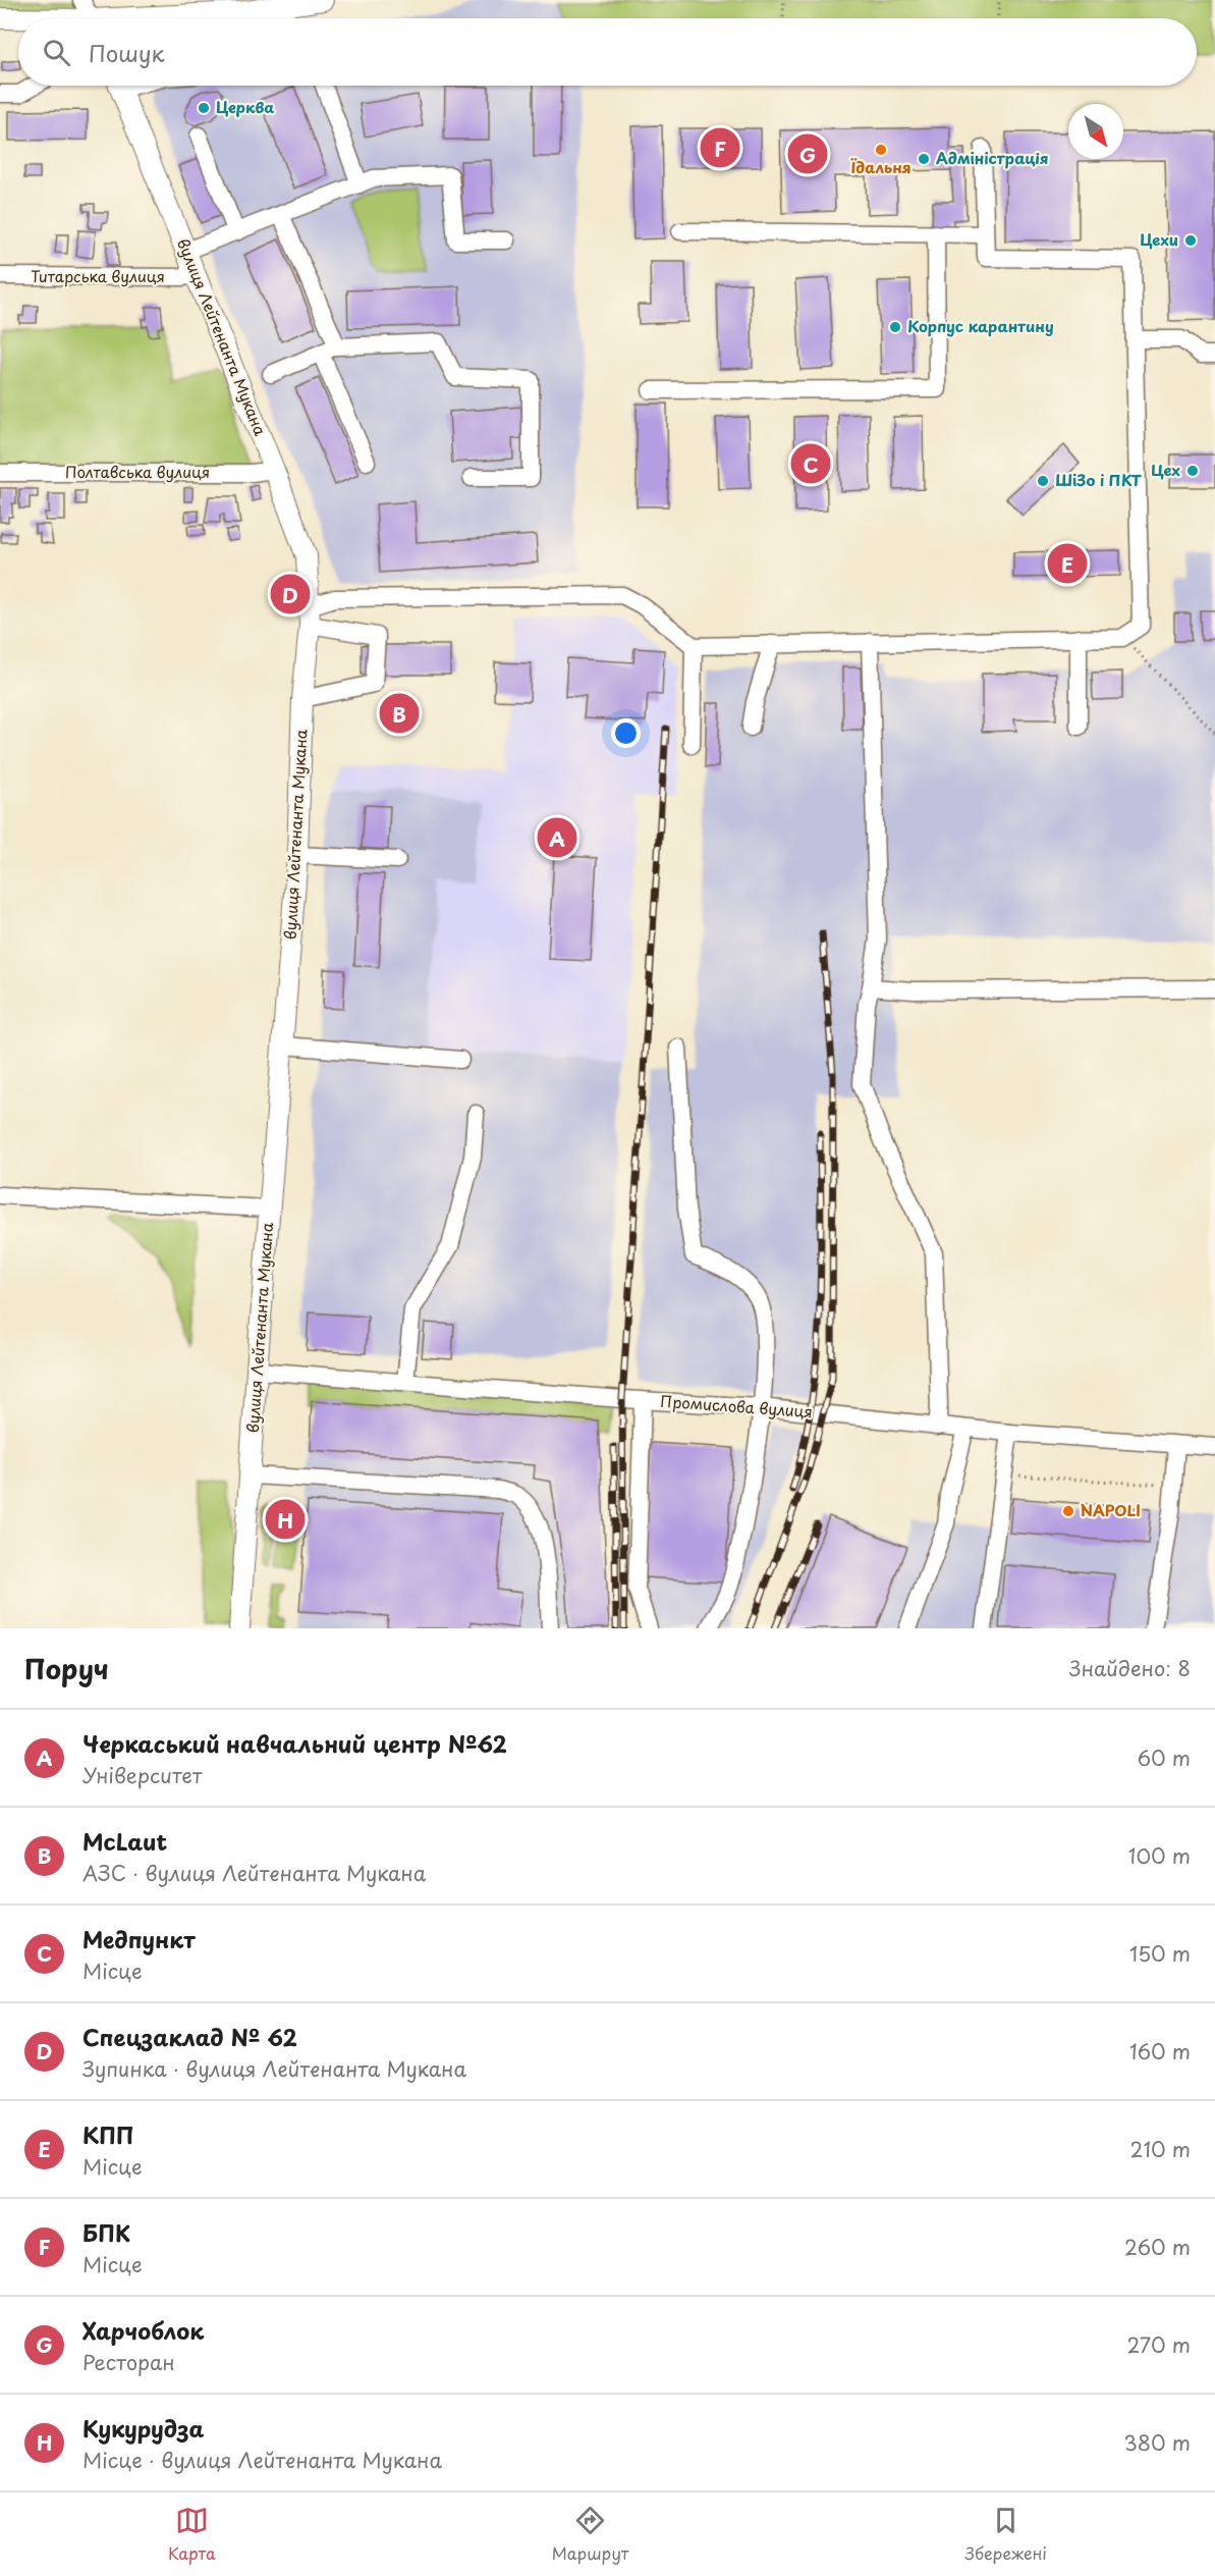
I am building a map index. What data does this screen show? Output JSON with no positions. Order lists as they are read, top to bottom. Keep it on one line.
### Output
{"streets":{"main road":["вулиця Лейтенанта Мукана"],"street":["Титарська вулиця","Полтавська вулиця","Промислова вулиця"]},"crossings":[["Титарська вулиця","вулиця Лейтенанта Мукана"],["вулиця Лейтенанта Мукана","Полтавська вулиця"],["вулиця Лейтенанта Мукана","Промислова вулиця"]],"places":["Церква","Їдальня","Адміністрація","Цехи","Корпус карантину","Цех","ШіЗо і ПКТ","NAPOLI"],"north":"bottom right","page":{"search":"Пошук","pins":["F","G","C","E","D","B","A","H"],"heading":["Поруч","Знайдено: 8"],"list":[{"mark":"A","name":"Черкаський навчальний центр №62","note":"Університет","value":"60 m"},{"mark":"B","name":"McLaut","note":"АЗС · вулиця Лейтенанта Мукана","value":"100 m"},{"mark":"C","name":"Медпункт","note":"Місце","value":"150 m"},{"mark":"D","name":"Спецзаклад № 62","note":"Зупинка · вулиця Лейтенанта Мукана","value":"160 m"},{"mark":"E","name":"КПП","note":"Місце","value":"210 m"},{"mark":"F","name":"БПК","note":"Місце","value":"260 m"},{"mark":"G","name":"Харчоблок","note":"Ресторан","value":"270 m"},{"mark":"H","name":"Кукурудза","note":"Місце · вулиця Лейтенанта Мукана","value":"380 m"}],"nav":["Карта","Маршрут","Збережені"]}}
